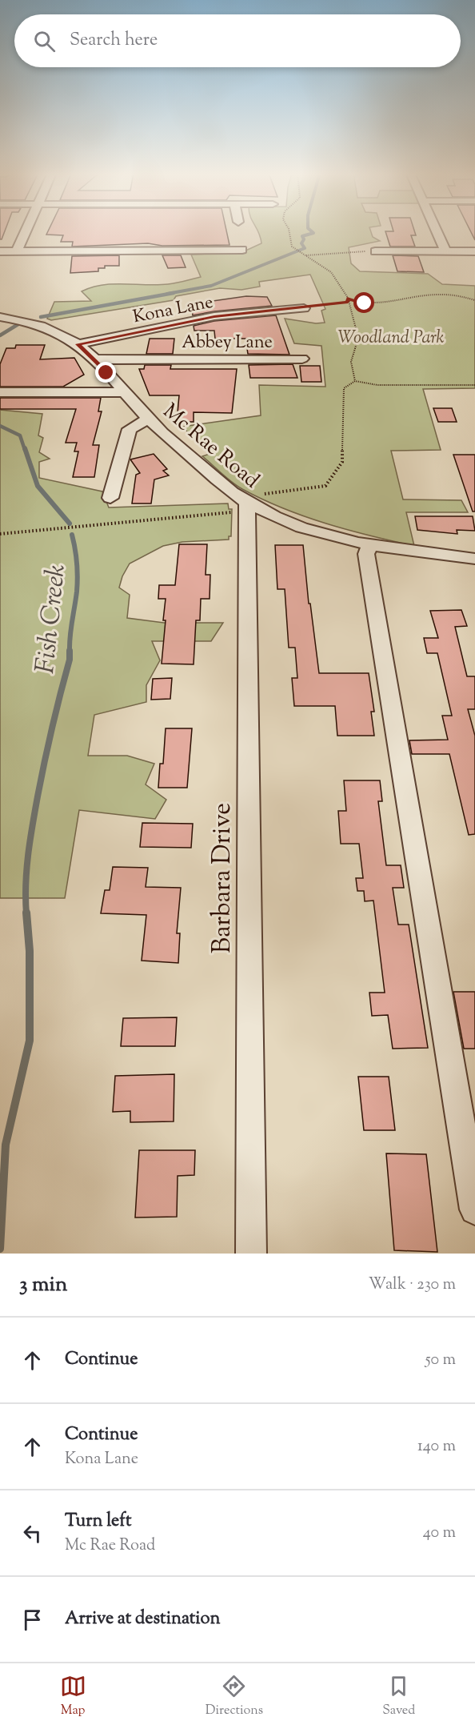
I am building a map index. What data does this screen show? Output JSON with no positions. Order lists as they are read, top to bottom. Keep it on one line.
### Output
{"streets":{"street":["Kona Lane","Abbey Lane","Mc Rae Road","Barbara Drive"]},"crossings":[["Kona Lane","Mc Rae Road"],["Abbey Lane","Mc Rae Road"],["Mc Rae Road","Barbara Drive"]],"water":["Fish Creek"],"parks":["Woodland Park"],"page":{"search":"Search here","heading":["3 min","Walk · 230 m"],"list":[["Continue","50 m"],["Continue","Kona Lane","140 m"],["Turn left","Mc Rae Road","40 m"],"Arrive at destination"],"nav":["Map","Directions","Saved"]}}
